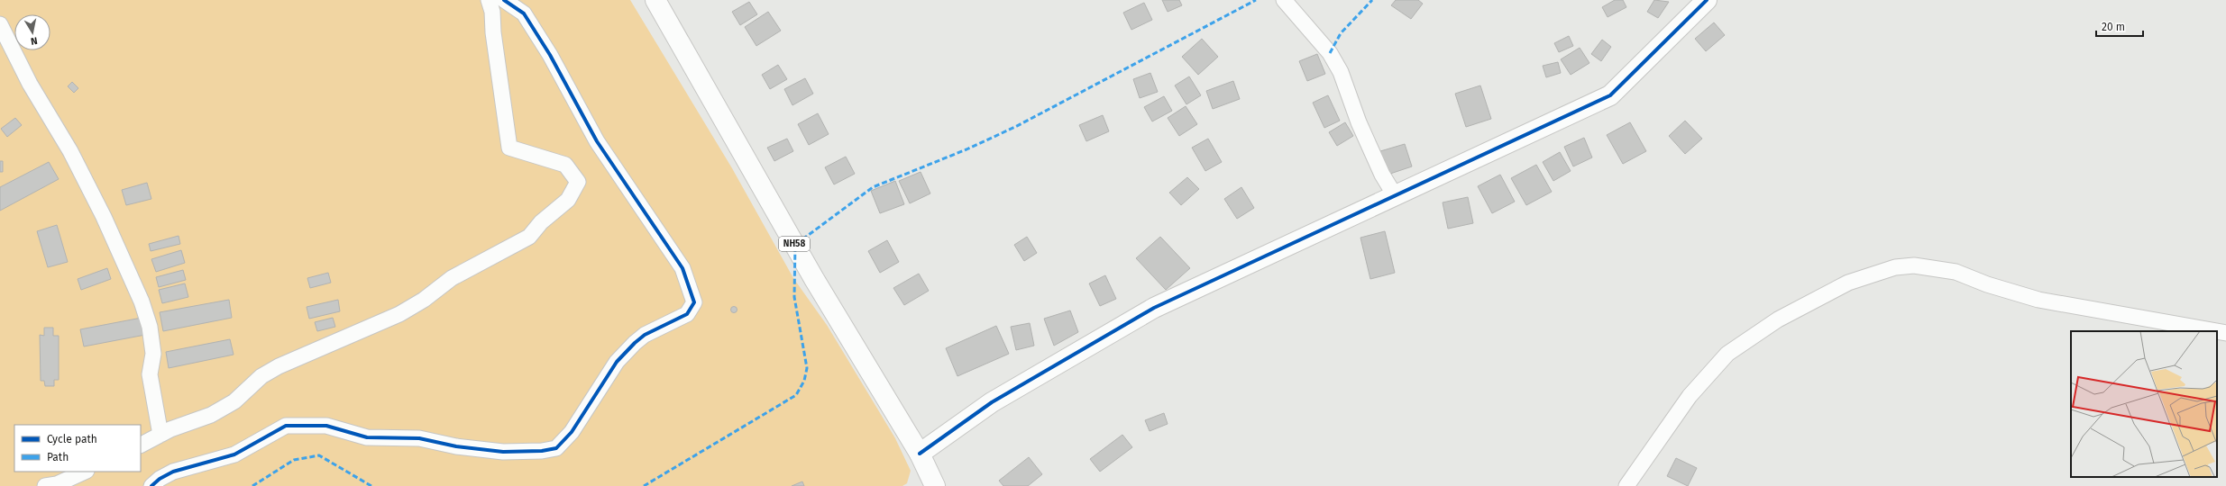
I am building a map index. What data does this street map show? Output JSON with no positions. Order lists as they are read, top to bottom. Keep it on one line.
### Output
{"streets":{"street":["NH58"]},"legend":["Cycle path","Path"],"scale_bar":"20 m","north":"bottom"}
